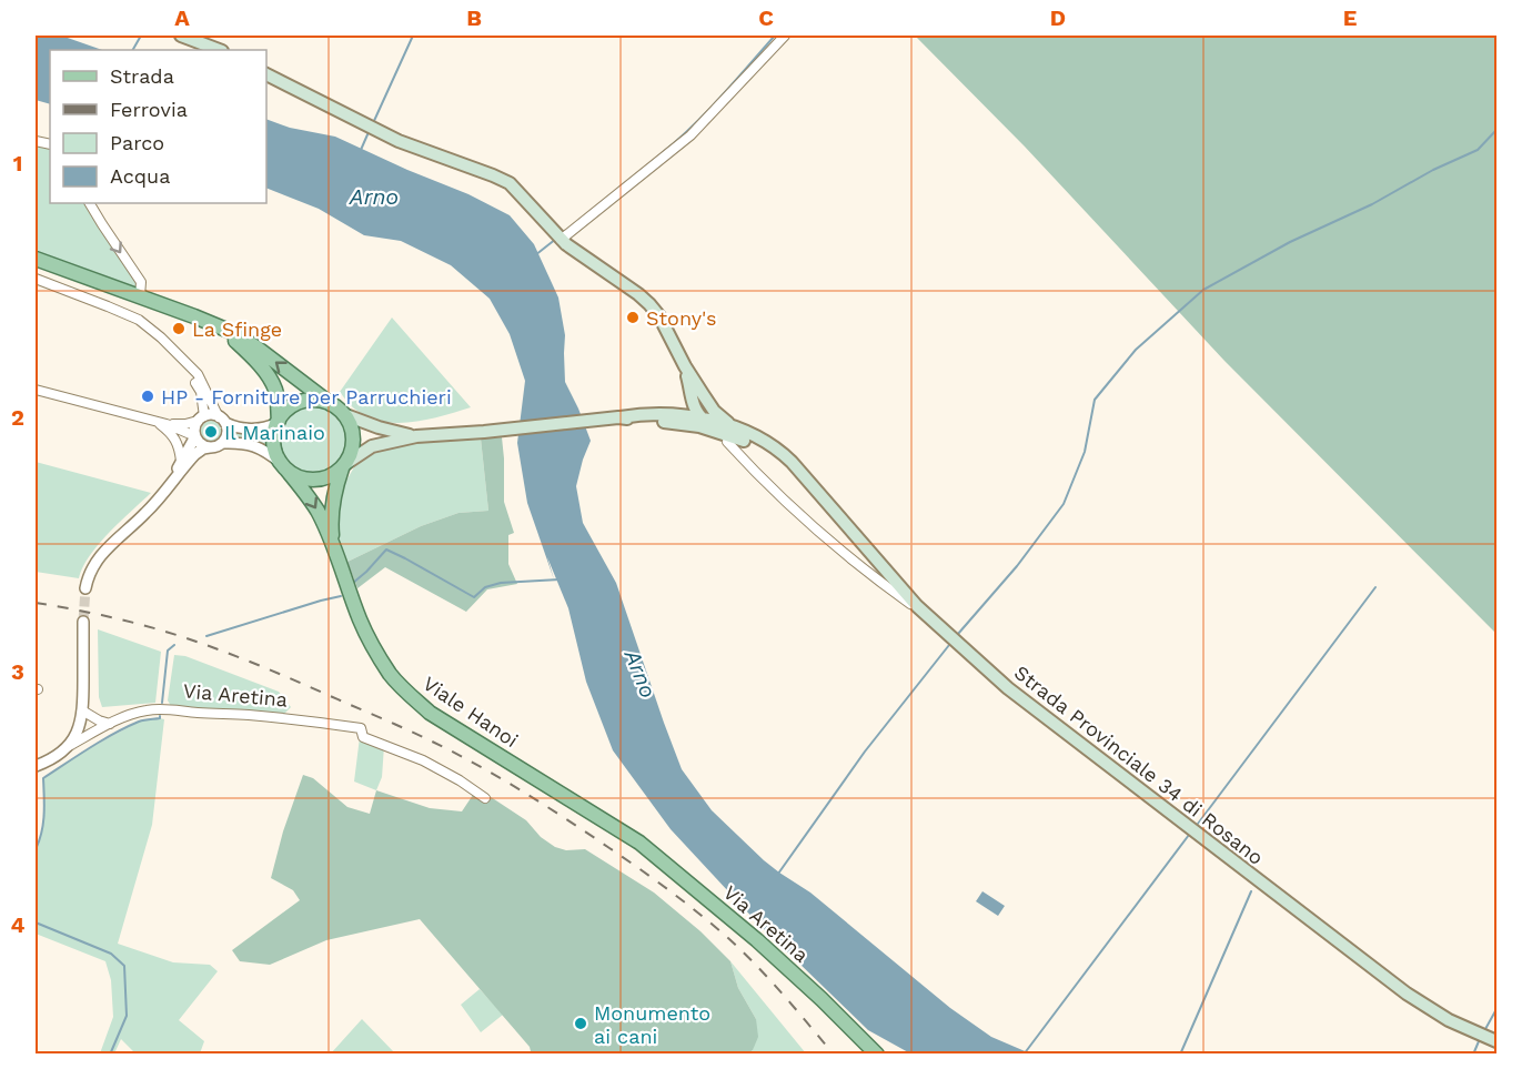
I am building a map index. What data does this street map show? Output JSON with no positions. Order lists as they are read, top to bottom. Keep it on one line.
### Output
{"streets":{"main road":["Via Aretina","Viale Hanoi","Strada Provinciale 34 di Rosano"]},"crossings":[["Via Aretina","Viale Hanoi"],["Viale Hanoi","Strada Provinciale 34 di Rosano"]],"water":["Arno"],"places":["Stony's","La Sfinge","HP - Forniture per Parruchieri","Il Marinaio","Monumento ai cani"],"legend":["Strada","Ferrovia","Parco","Acqua"],"grid":{"columns":["A","B","C","D","E"],"rows":["1","2","3","4"]}}
